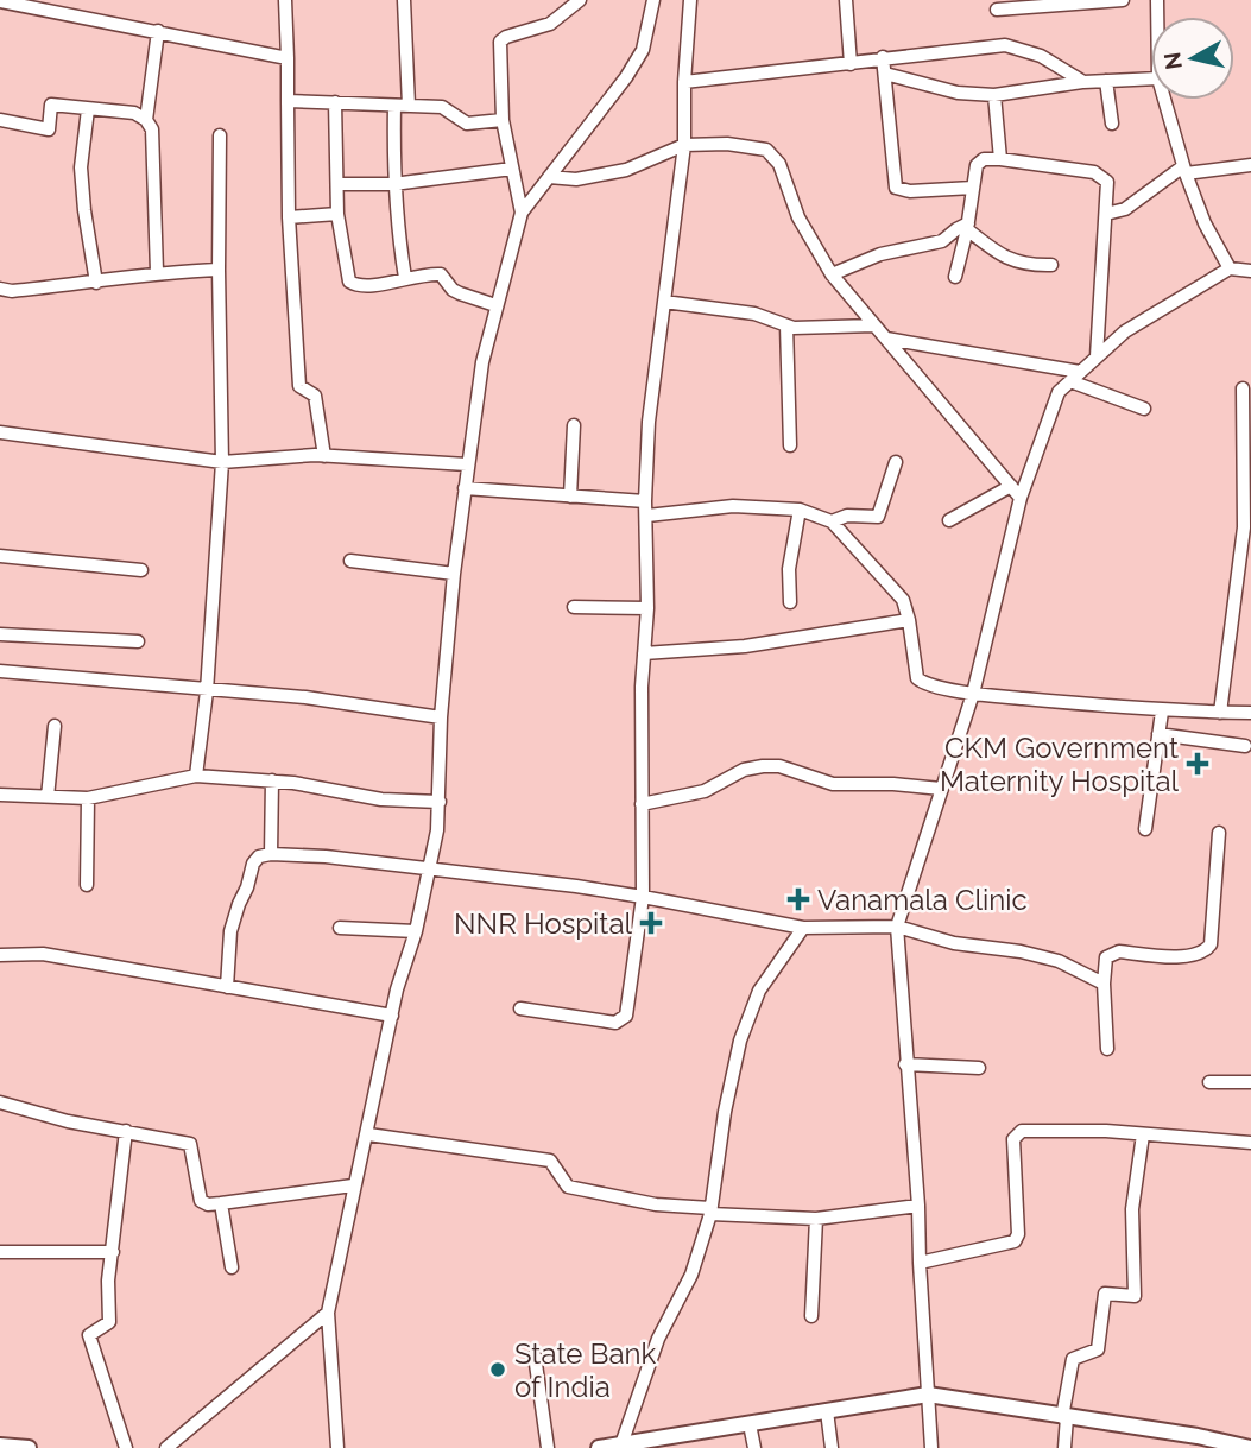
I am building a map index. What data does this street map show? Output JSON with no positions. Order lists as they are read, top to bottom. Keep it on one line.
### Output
{"places":{"health":["CKM Government Maternity Hospital","Vanamala Clinic","NNR Hospital"],"other":["State Bank of India"]},"north":"left"}
